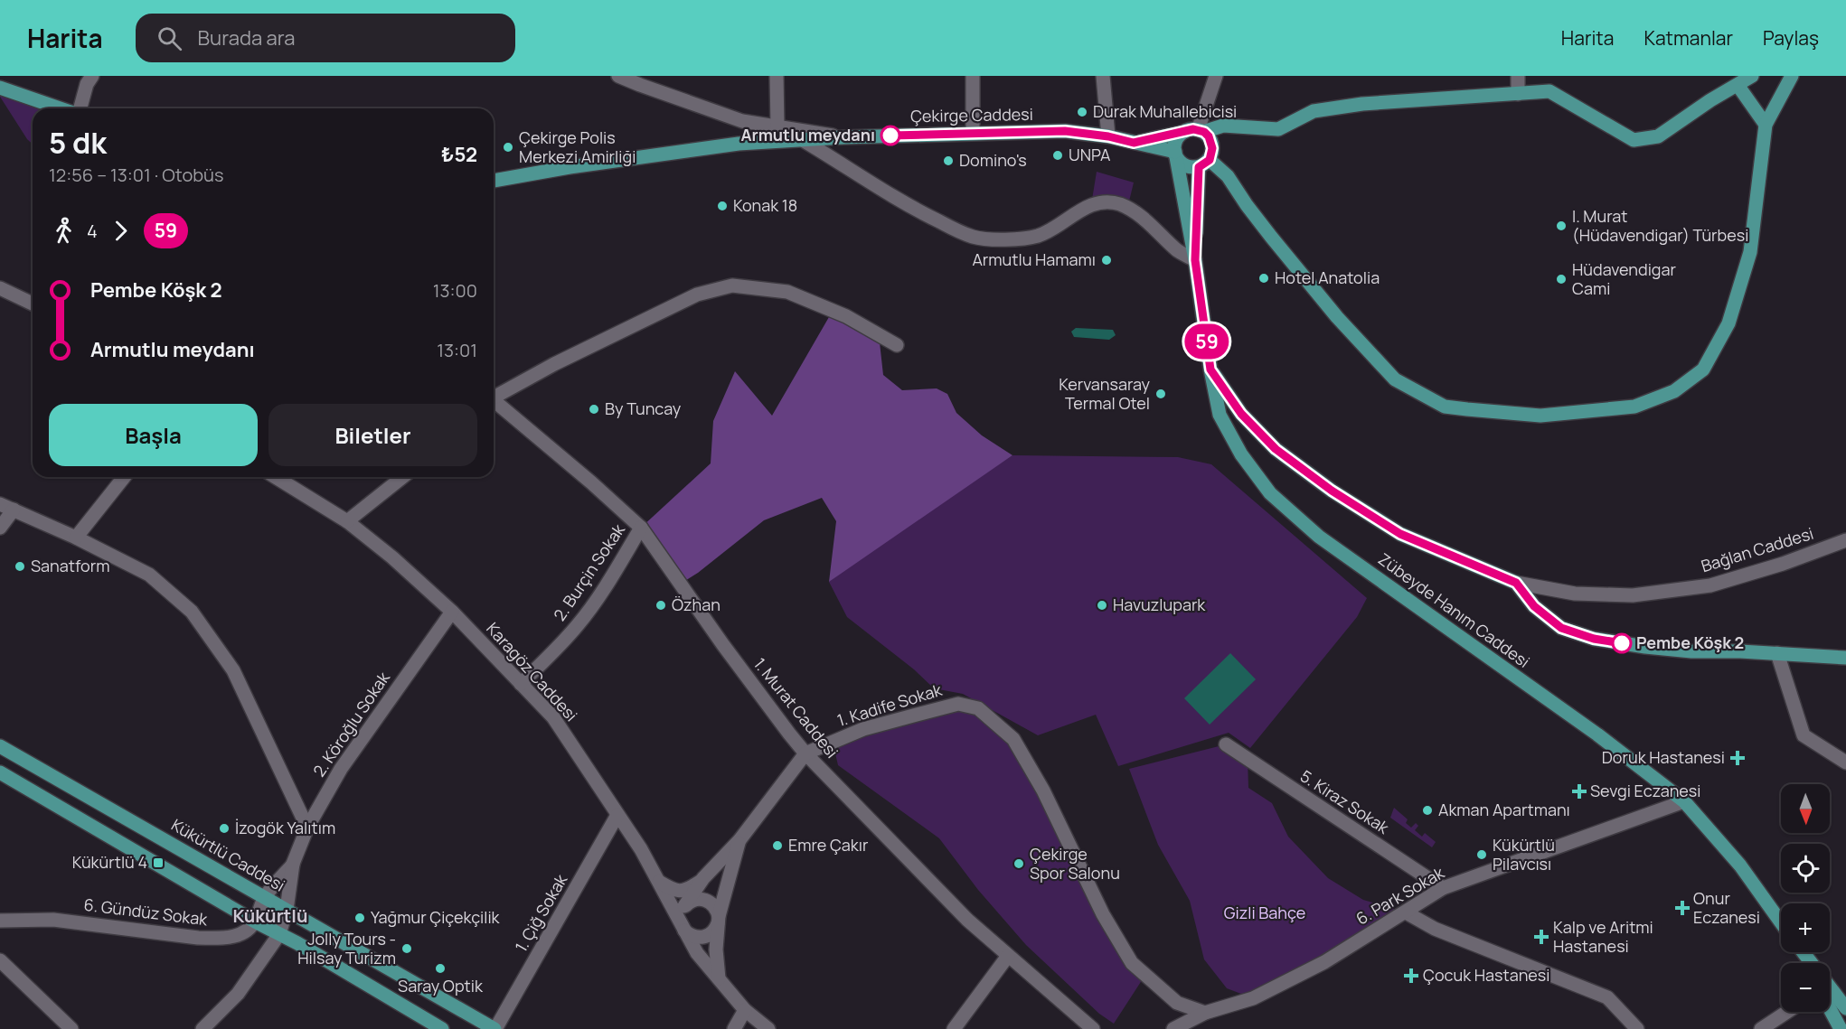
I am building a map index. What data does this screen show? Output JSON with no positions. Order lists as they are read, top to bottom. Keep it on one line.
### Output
{"streets":{"main road":["Çekirge Caddesi","Zübeyde Hanım Caddesi","Kükürtlü Caddesi"],"street":["Bağlan Caddesi","2. Burçin Sokak","Karagöz Caddesi","1. Kadife Sokak","1. Murat Caddesi","2. Köroğlu Sokak","5. Kiraz Sokak","6. Park Sokak","6. Gündüz Sokak","1. Çiğ Sokak"]},"crossings":[["2. Burçin Sokak","Karagöz Caddesi"],["2. Burçin Sokak","1. Murat Caddesi"],["Zübeyde Hanım Caddesi","6. Park Sokak"],["Karagöz Caddesi","2. Köroğlu Sokak"],["Karagöz Caddesi","1. Çiğ Sokak"],["1. Kadife Sokak","1. Murat Caddesi"],["1. Kadife Sokak","6. Park Sokak"],["2. Köroğlu Sokak","Kükürtlü Caddesi"],["5. Kiraz Sokak","6. Park Sokak"],["Kükürtlü Caddesi","1. Çiğ Sokak"]],"districts":["Kükürtlü"],"parks":["Gizli Bahçe"],"places":{"other":["Durak Muhallebicisi","Armutlu meydanı","Çekirge Polis Merkezi Amirliği","UNPA","Domino's","Konak 18","I. Murat (Hüdavendigar) Türbesi","Armutlu Hamamı","Hotel Anatolia","Hüdavendigar Cami","Kervansaray Termal Otel","By Tuncay","Sanatform","Özhan","Havuzlupark","Pembe Köşk 2","Akman Apartmanı","İzogök Yalıtım","Emre Çakır","Kükürtlü Pilavcısı","Çekirge Spor Salonu","Yağmur Çiçekçilik","Jolly Tours - Hilsay Turizm","Saray Optik"],"health":["Doruk Hastanesi","Sevgi Eczanesi","Onur Eczanesi","Kalp ve Aritmi Hastanesi","Çocuk Hastanesi"],"transit":["Kükürtlü 4"]},"lines":["bus line 59"],"north":"bottom","page":{"header":"Harita","search":"Burada ara","nav":["Harita","Katmanlar","Paylaş"],"on_map":"59","heading":["5 dk","12:56 – 13:01 · Otobüs","₺52"],"legs":["4","59"],"list":[{"name":"Pembe Köşk 2","value":"13:00"},{"name":"Armutlu meydanı","value":"13:01"}],"buttons":["Başla","Biletler"],"map_buttons":["+","−"]}}
